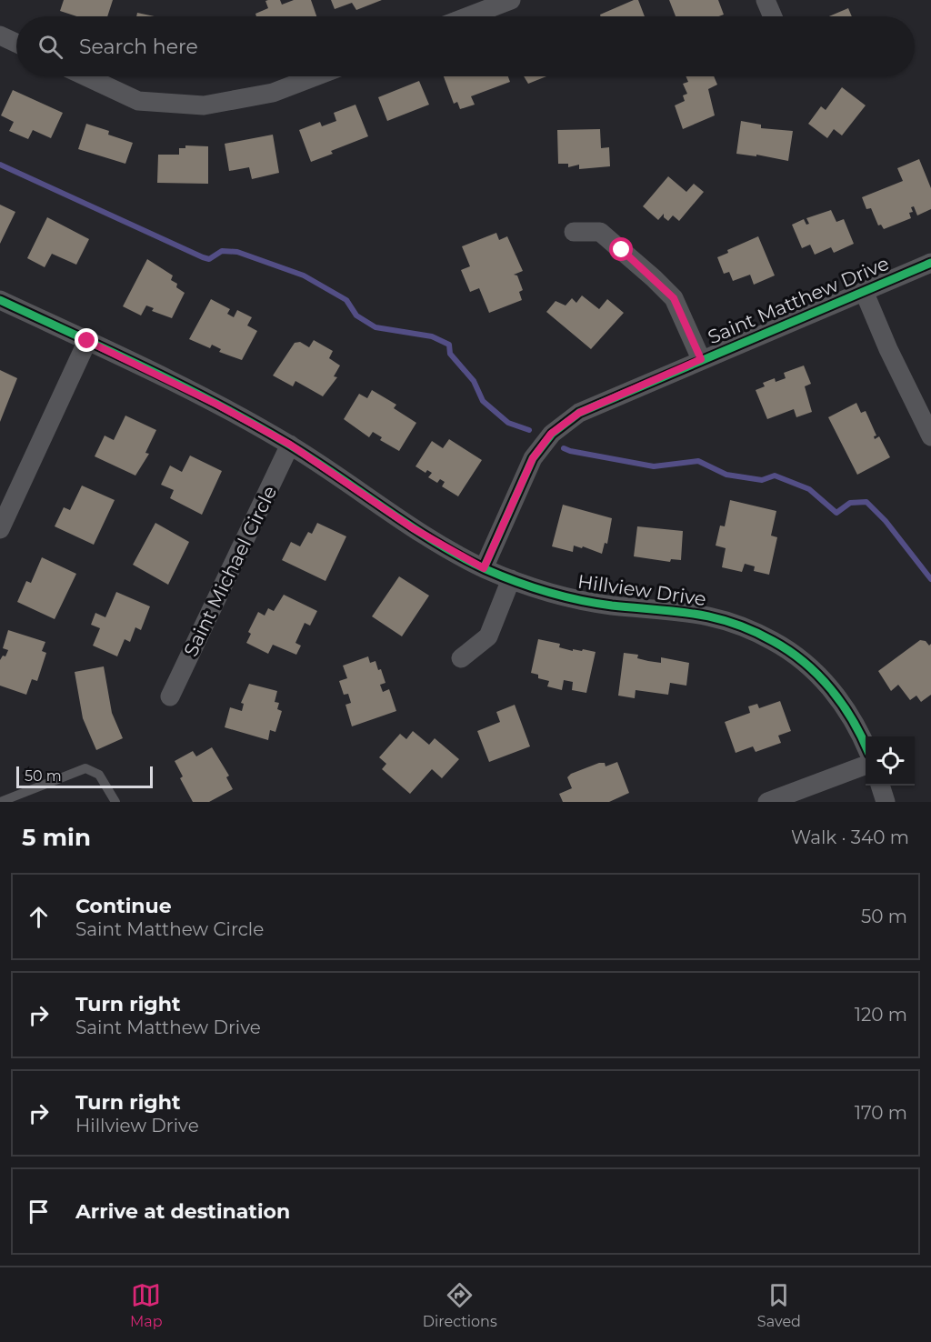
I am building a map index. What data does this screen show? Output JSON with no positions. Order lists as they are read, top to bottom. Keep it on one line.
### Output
{"streets":{"street":["Saint Matthew Drive","Saint Michael Circle","Hillview Drive"]},"crossings":[["Saint Matthew Drive","Hillview Drive"],["Saint Michael Circle","Hillview Drive"]],"scale_bar":"50 m","page":{"search":"Search here","scale":"50 m","heading":["5 min","Walk · 340 m"],"list":[["Continue","Saint Matthew Circle","50 m"],["Turn right","Saint Matthew Drive","120 m"],["Turn right","Hillview Drive","170 m"],"Arrive at destination"],"nav":["Map","Directions","Saved"]}}
